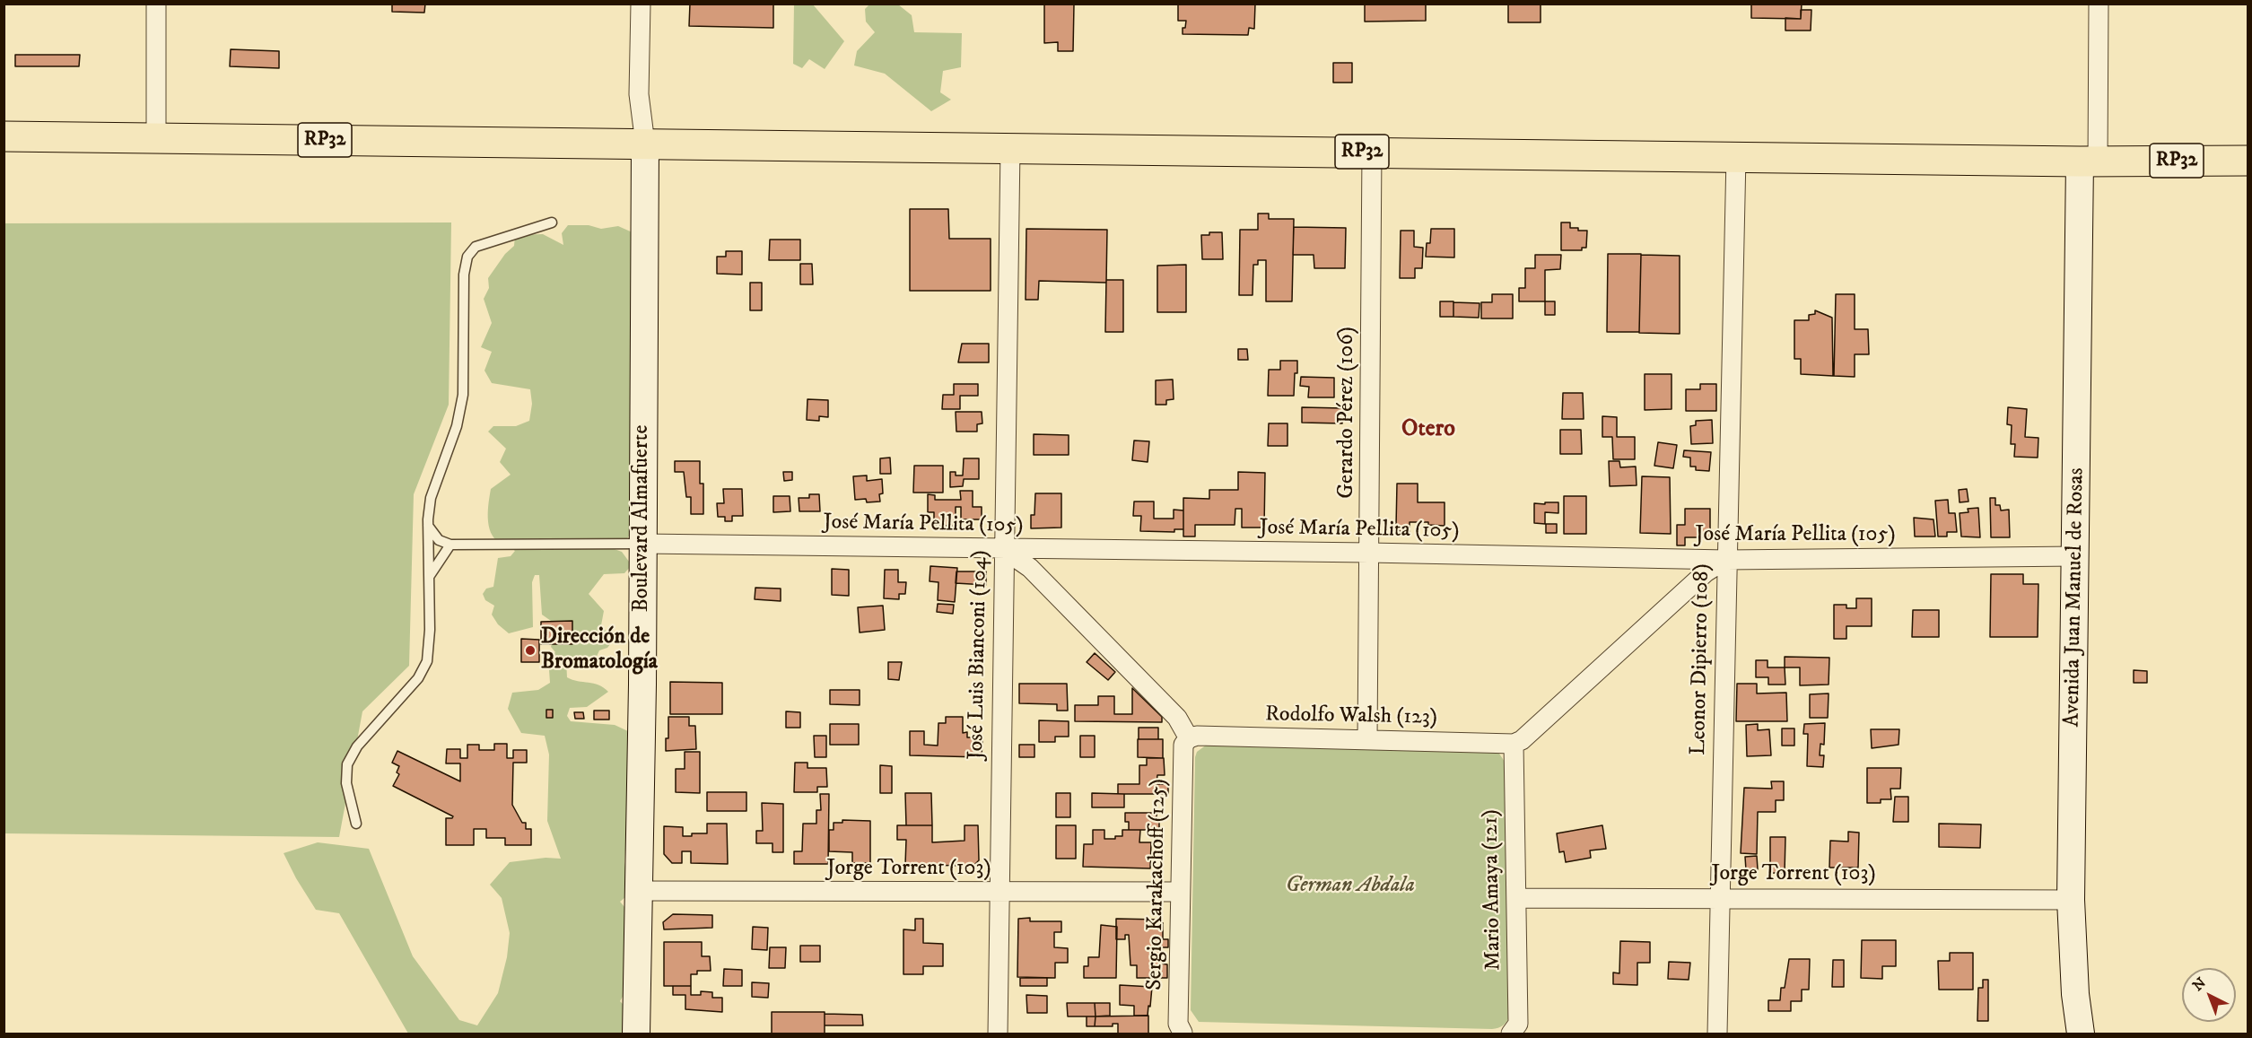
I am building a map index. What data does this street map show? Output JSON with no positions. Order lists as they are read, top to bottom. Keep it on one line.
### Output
{"streets":{"main road":["RP32","Boulevard Almafuerte","Avenida Juan Manuel de Rosas"],"street":["Gerardo Pérez (106)","José María Pellita (105)","José Luis Bianconi (104)","Leonor Dipierro (108)","Rodolfo Walsh (123)","Jorge Torrent (103)","Sergio Karakachoff (125)","Mario Amaya (121)"]},"crossings":[["RP32","Gerardo Pérez (106)"],["RP32","Boulevard Almafuerte"],["RP32","Avenida Juan Manuel de Rosas"],["RP32","José Luis Bianconi (104)"],["RP32","Leonor Dipierro (108)"],["Gerardo Pérez (106)","José María Pellita (105)"],["Gerardo Pérez (106)","Rodolfo Walsh (123)"],["Boulevard Almafuerte","José María Pellita (105)"],["Boulevard Almafuerte","Jorge Torrent (103)"],["José María Pellita (105)","Avenida Juan Manuel de Rosas"],["José María Pellita (105)","José Luis Bianconi (104)"],["José María Pellita (105)","Leonor Dipierro (108)"],["Avenida Juan Manuel de Rosas","Jorge Torrent (103)"],["José Luis Bianconi (104)","Jorge Torrent (103)"],["Leonor Dipierro (108)","Jorge Torrent (103)"],["Rodolfo Walsh (123)","Sergio Karakachoff (125)"],["Rodolfo Walsh (123)","Mario Amaya (121)"],["Jorge Torrent (103)","Sergio Karakachoff (125)"],["Jorge Torrent (103)","Mario Amaya (121)"]],"districts":["Otero"],"parks":["German Abdala"],"places":["Dirección de Bromatología"],"north":"top left"}
